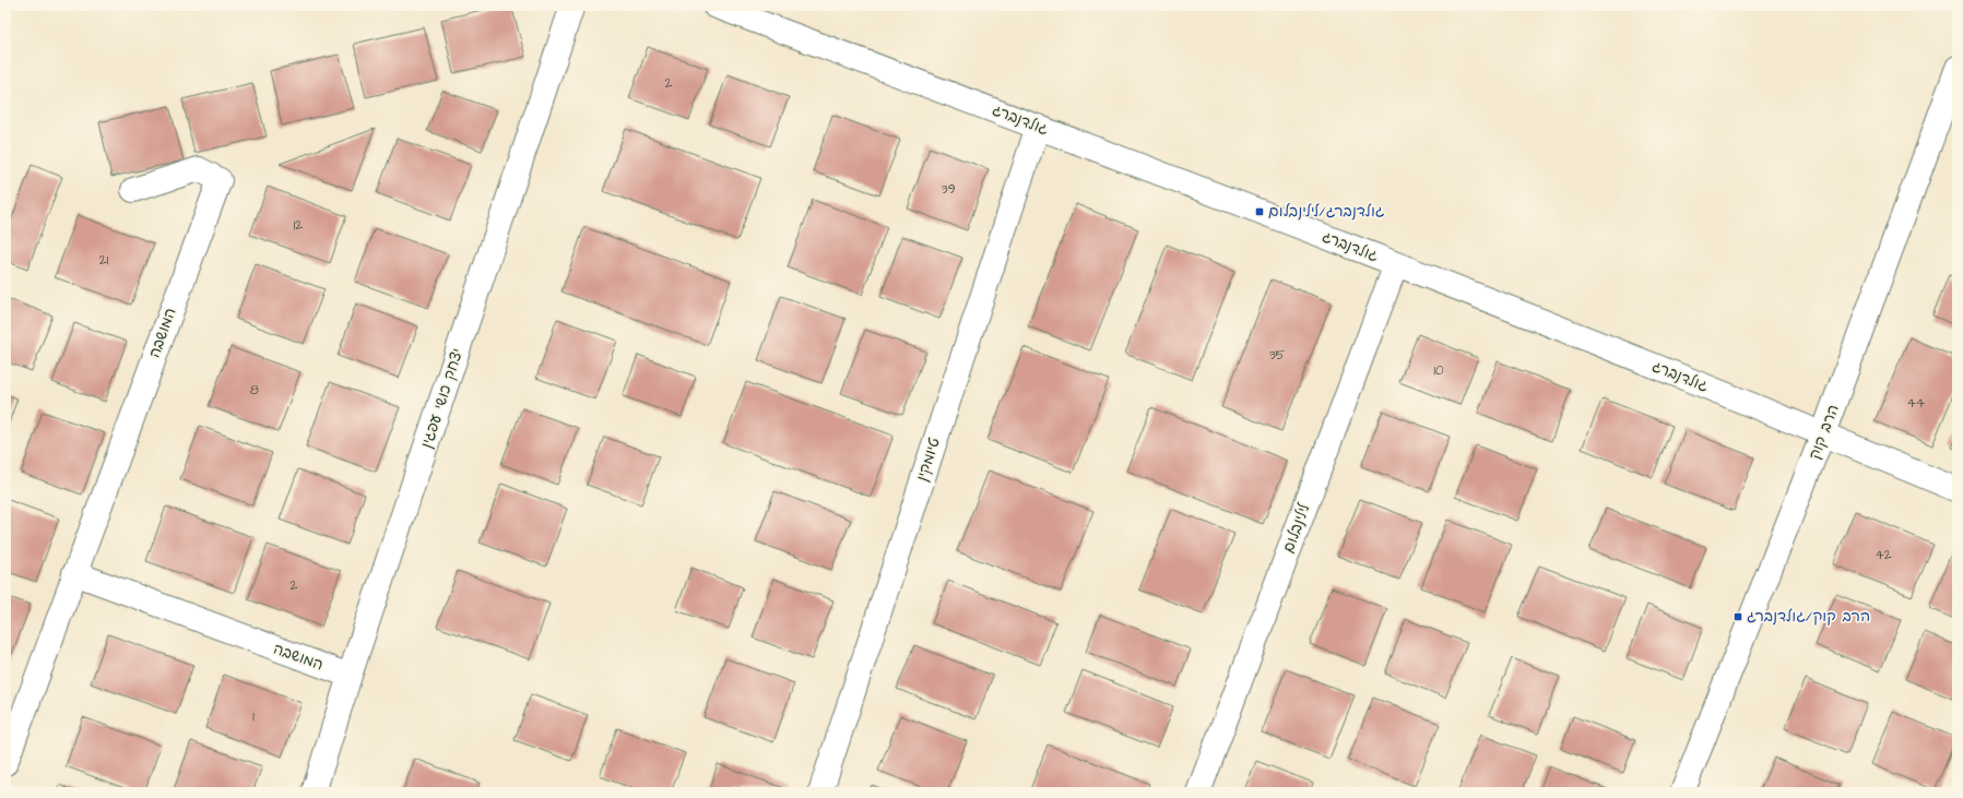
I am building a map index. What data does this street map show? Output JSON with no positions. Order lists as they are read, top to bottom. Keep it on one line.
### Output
{"streets":{"street":["גולדנברג","המושבה","יצחק כושי עפגין","הרב קוק","טיומקין","לילינבלום"]},"crossings":[["גולדנברג","הרב קוק"],["גולדנברג","טיומקין"],["גולדנברג","לילינבלום"],["המושבה","יצחק כושי עפגין"]],"places":{"transit":["גולדנברג/לילינבלום","הרב קוק/גולדנברג"]},"house_numbers":["2","39","12","21","35","10","8","44","42","2","1"]}
